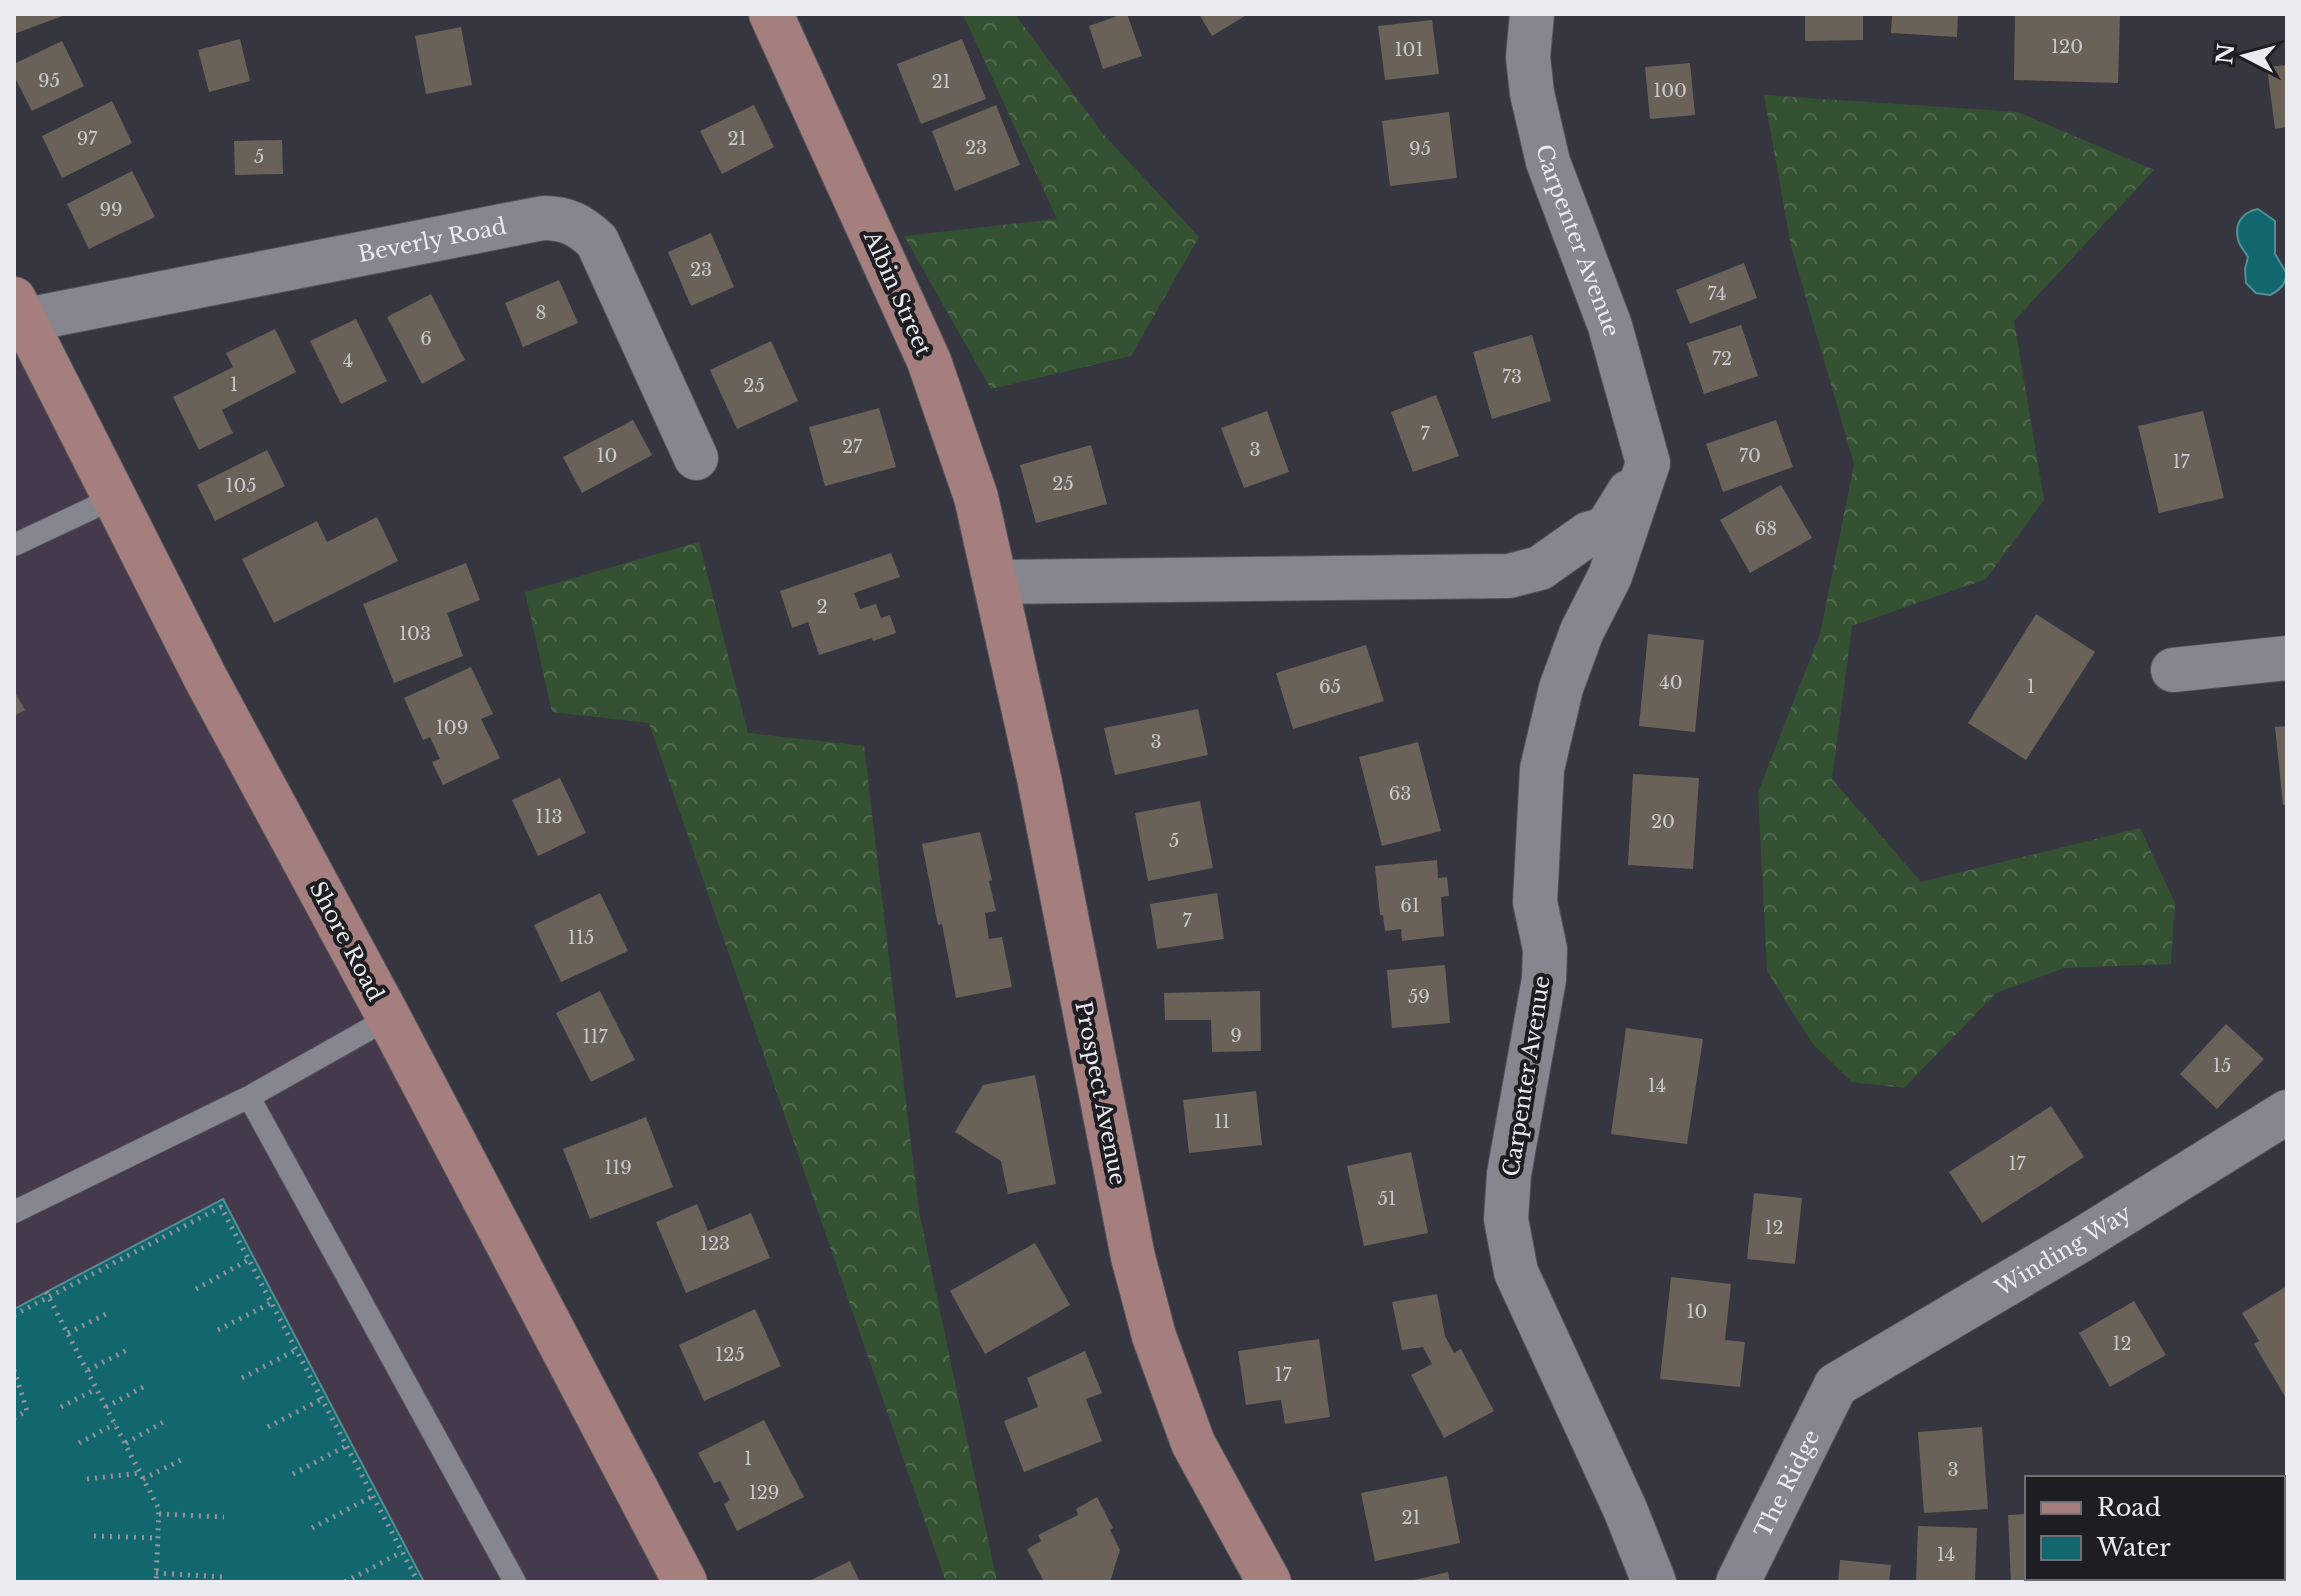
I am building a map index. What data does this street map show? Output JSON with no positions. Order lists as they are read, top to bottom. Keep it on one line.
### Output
{"streets":{"main road":["Albin Street","Shore Road","Prospect Avenue"],"street":["Beverly Road","Carpenter Avenue","Winding Way","The Ridge"]},"crossings":[["Beverly Road","Shore Road"],["Albin Street","Prospect Avenue"],["Winding Way","The Ridge"]],"house_numbers":["120","101","95","21","100","97","21","23","95","5","99","23","74","8","6","72","4","73","1","25","7","27","3","10","70","17","25","105","68","2","103","40","65","1","109","3","63","113","20","5","61","7","115","59","9","117","15","14","11","17","119","51","12","123","10","12","125","17","1","3","129","21","14"],"legend":["Road","Water"],"north":"left"}
